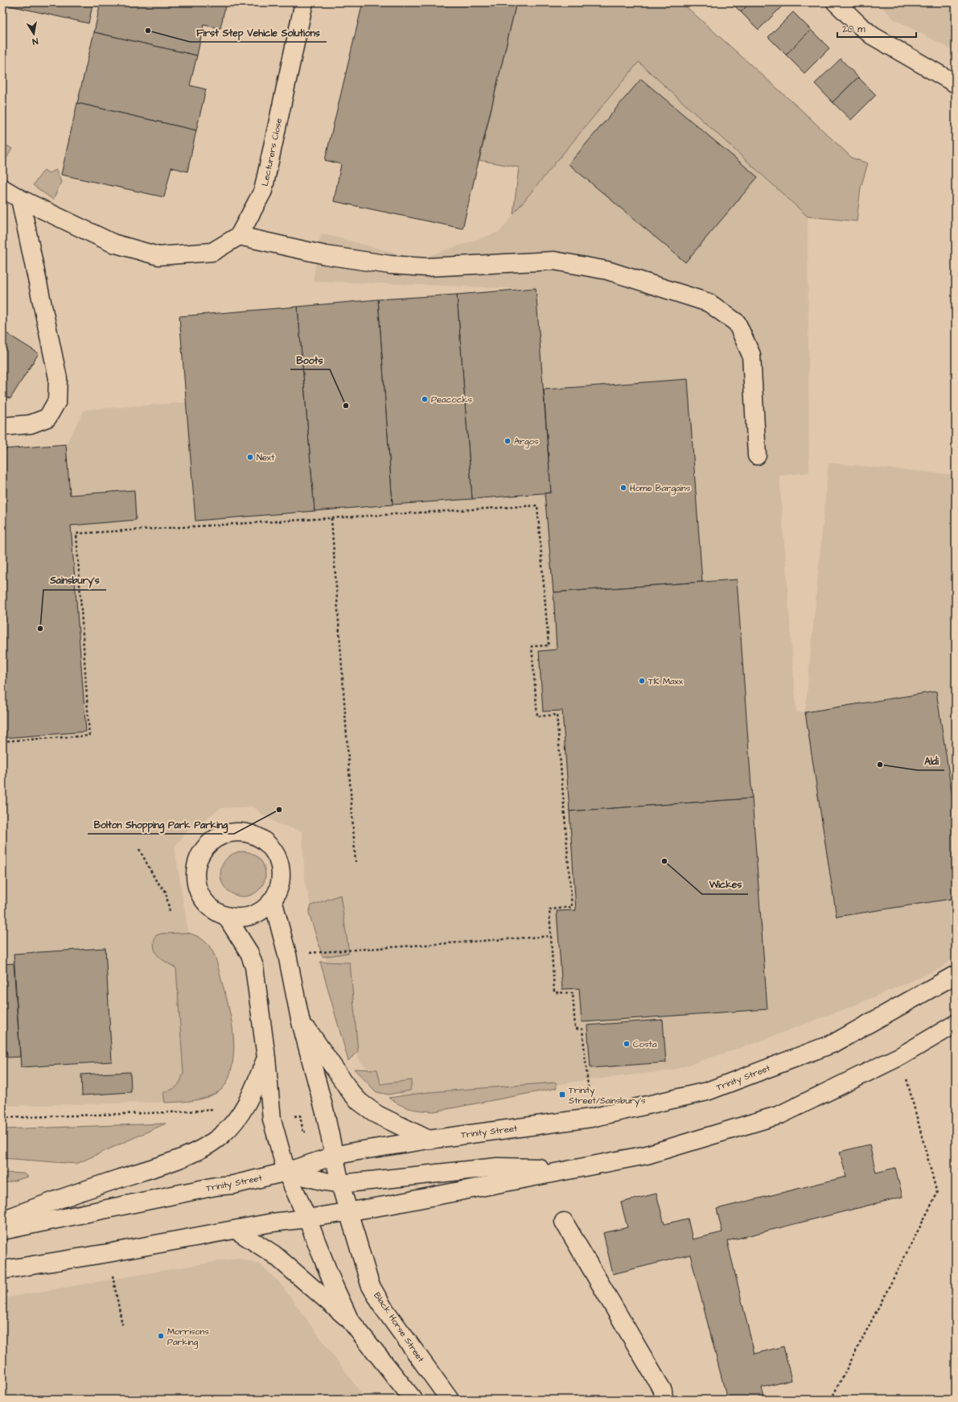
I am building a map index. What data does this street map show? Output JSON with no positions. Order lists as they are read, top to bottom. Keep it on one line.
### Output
{"streets":{"street":["Lecturers Close","Trinity Street","Black Horse Street"]},"crossings":[["Trinity Street","Black Horse Street"]],"places":{"other":["First Step Vehicle Solutions","Peacocks","Boots","Argos","Next","Home Bargains","Sainsbury's","TK Maxx","Aldi","Bolton Shopping Park Parking","Wickes","Costa","Morrisons Parking"],"transit":["Trinity Street/Sainsbury's"]},"scale_bar":"20 m","north":"bottom"}
